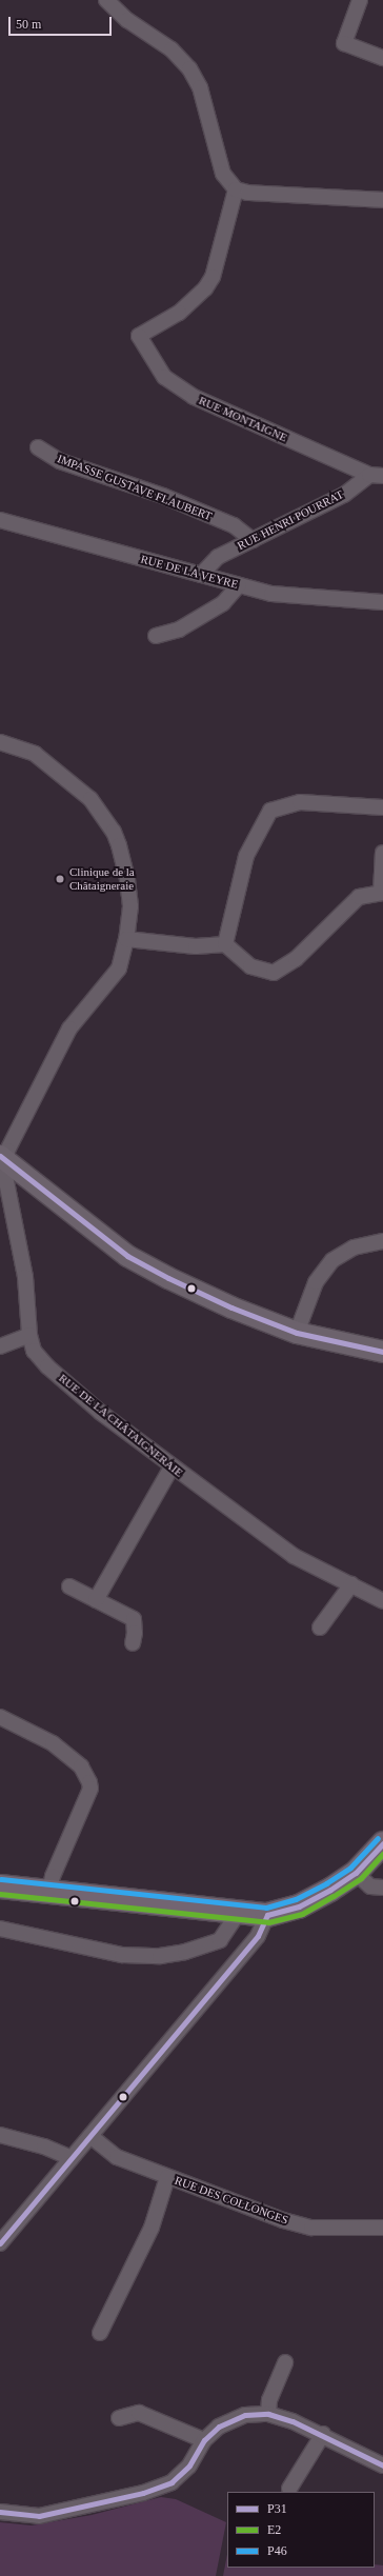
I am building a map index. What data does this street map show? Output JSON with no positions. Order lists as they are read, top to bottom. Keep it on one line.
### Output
{"streets":{"street":["RUE MONTAIGNE","IMPASSE GUSTAVE FLAUBERT","RUE HENRI POURRAT","RUE DE LA VEYRE","RUE DE LA CHÂTAIGNERAIE","RUE DES COLLONGES"]},"crossings":[["RUE MONTAIGNE","RUE HENRI POURRAT"],["IMPASSE GUSTAVE FLAUBERT","RUE HENRI POURRAT"],["RUE HENRI POURRAT","RUE DE LA VEYRE"]],"places":["Clinique de la Châtaigneraie"],"lines":["transit line P31","transit line P46","transit line E2"],"legend":["P31","E2","P46"],"scale_bar":"50 m"}
